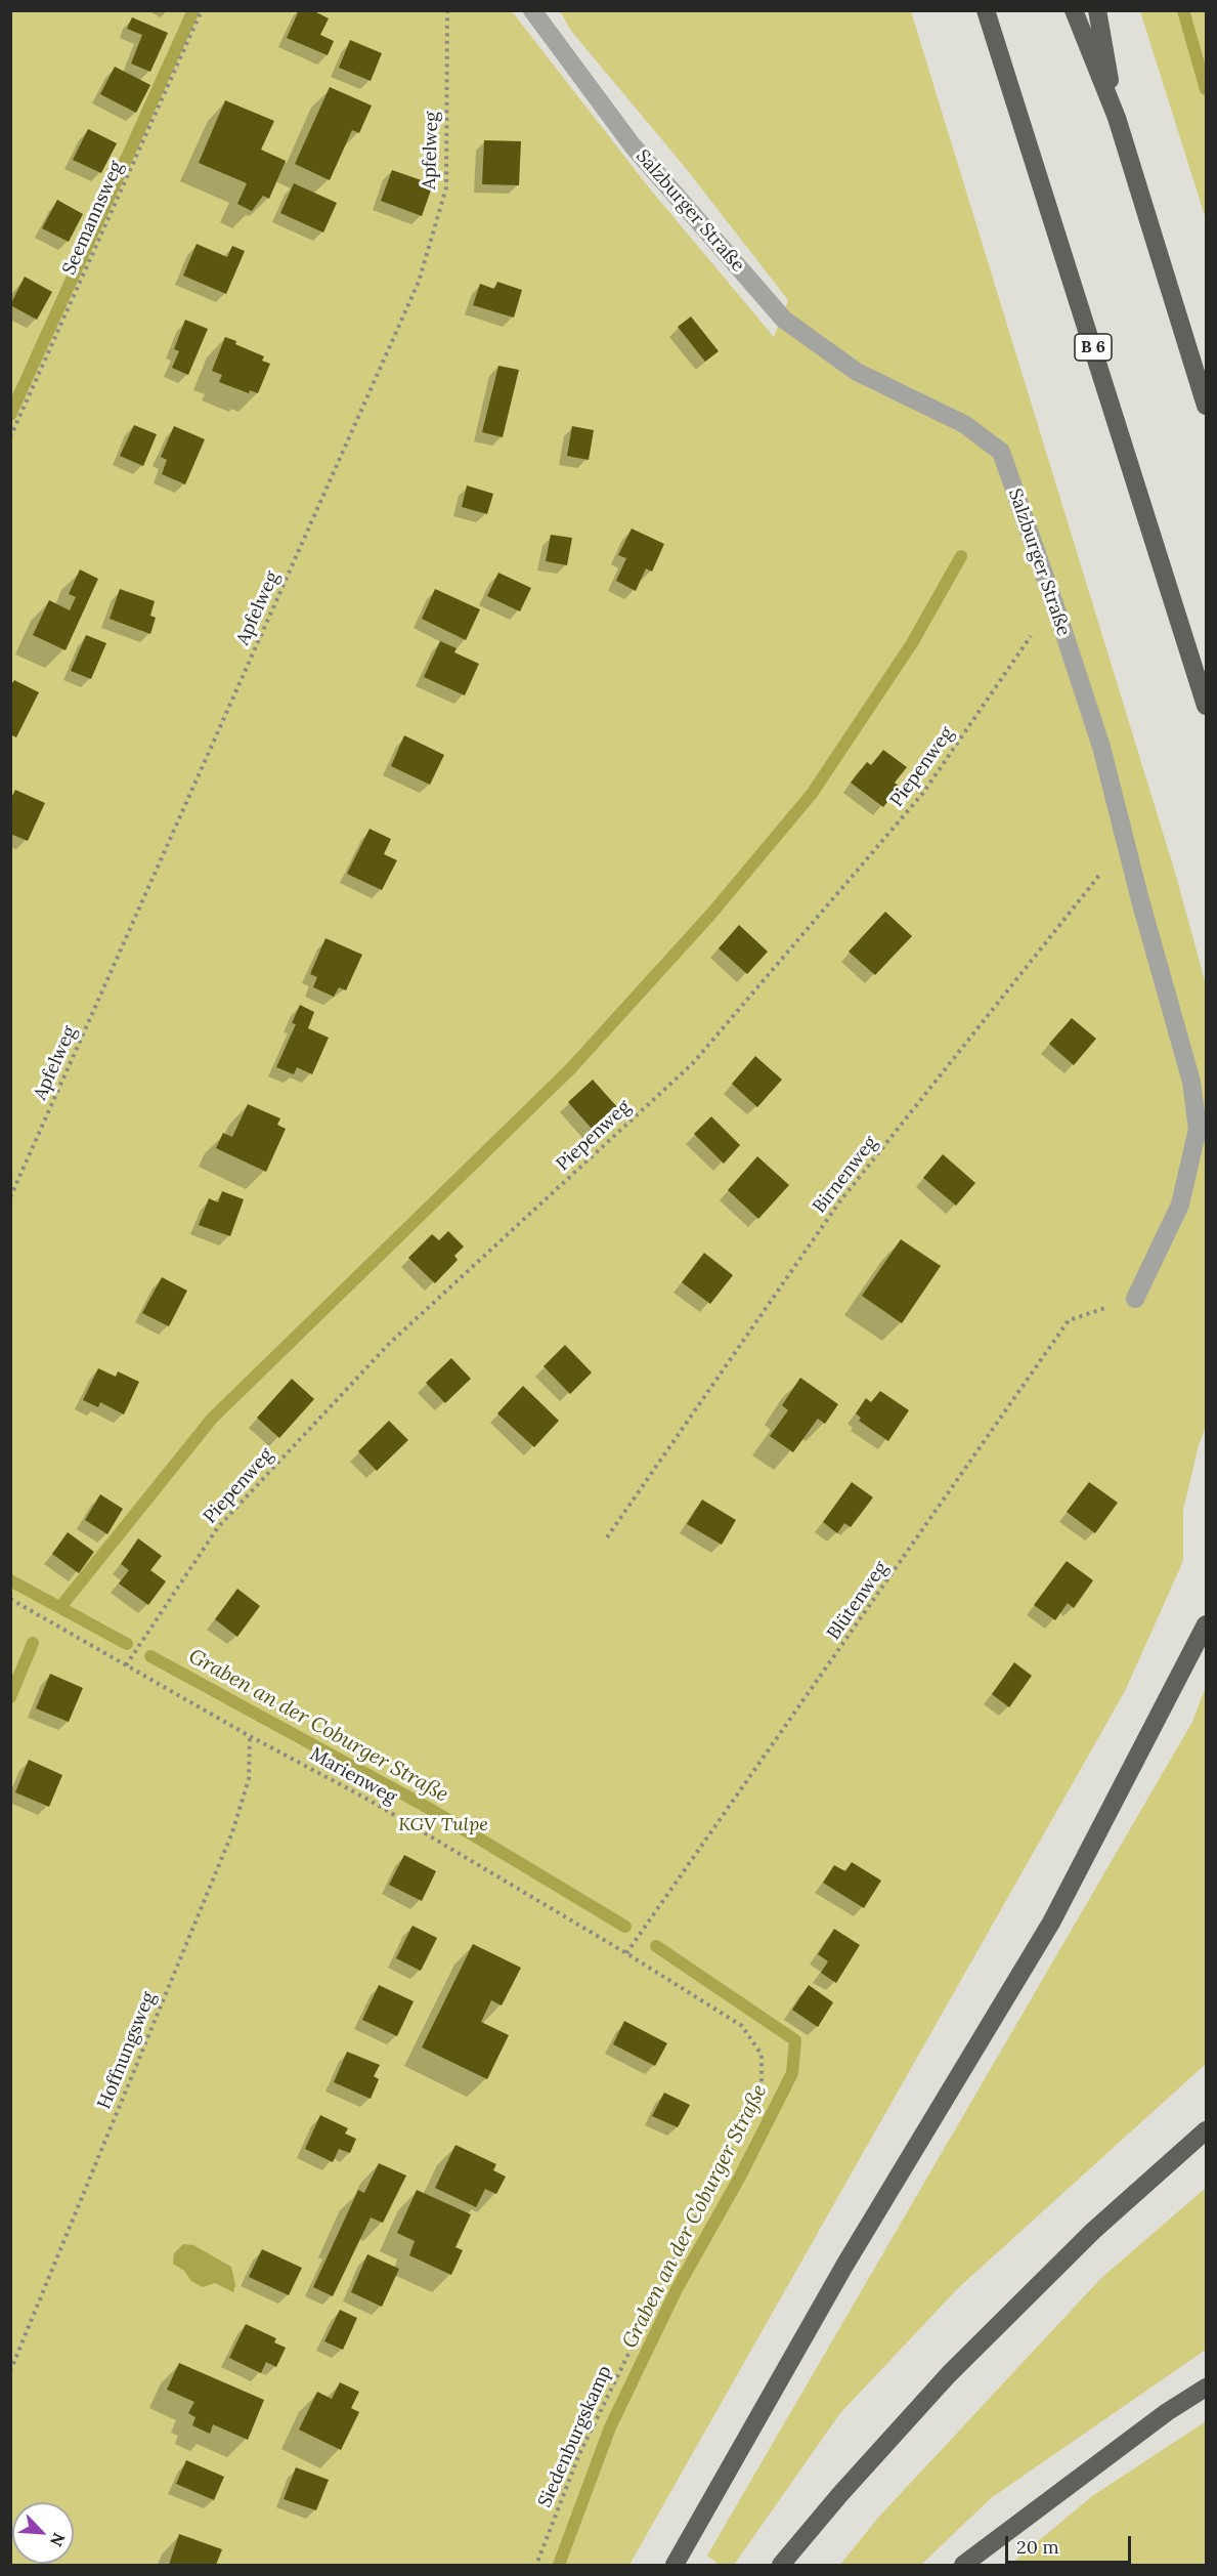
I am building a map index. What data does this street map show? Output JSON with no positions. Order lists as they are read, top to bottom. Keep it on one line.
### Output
{"streets":{"highway":["B 6"],"street":["Salzburger Straße"],"path":["Apfelweg","Seemannsweg","Piepenweg","Birnenweg","Blütenweg","Marienweg","Hoffnungsweg","Siedenburgskamp"]},"crossings":[["Salzburger Straße","Piepenweg"],["Salzburger Straße","Birnenweg"],["Salzburger Straße","Blütenweg"],["Piepenweg","Marienweg"],["Blütenweg","Marienweg"],["Marienweg","Hoffnungsweg"],["Marienweg","Siedenburgskamp"]],"water":["Graben an der Coburger Straße"],"parks":["KGV Tulpe"],"scale_bar":"20 m","north":"bottom right"}
